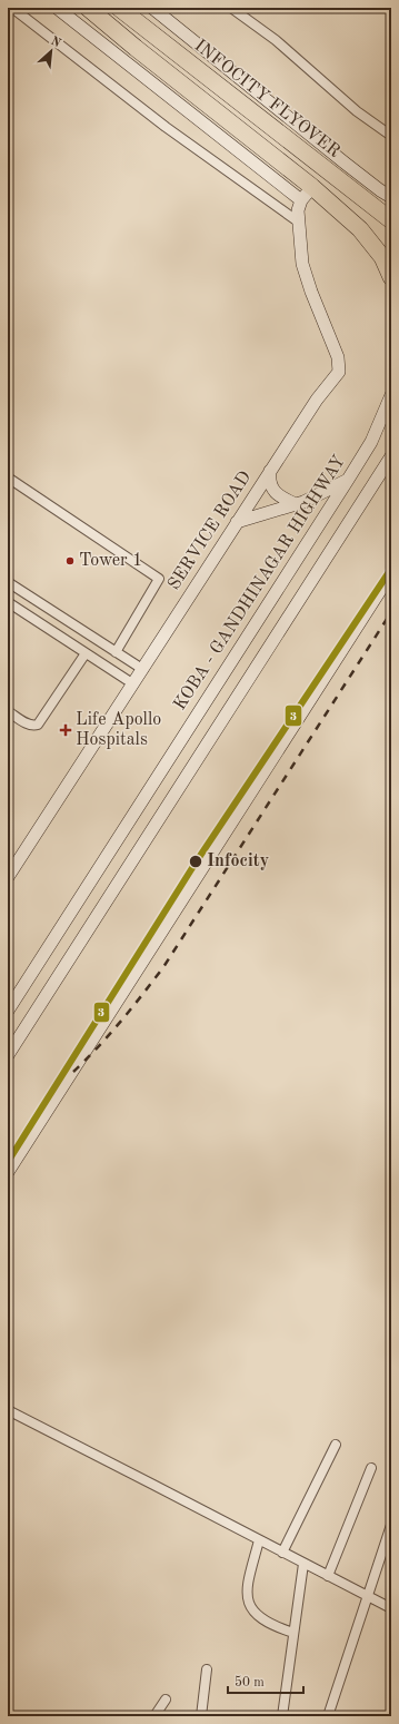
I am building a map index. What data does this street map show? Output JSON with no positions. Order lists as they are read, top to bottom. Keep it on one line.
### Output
{"streets":{"highway":["INFOCITY FLYOVER"],"street":["SERVICE ROAD","KOBA - GANDHINAGAR HIGHWAY"]},"places":{"other":["Tower 1","Infocity"],"health":["Life Apollo Hospitals"]},"lines":["transit line 3"],"scale_bar":"50 m","north":"top right"}
